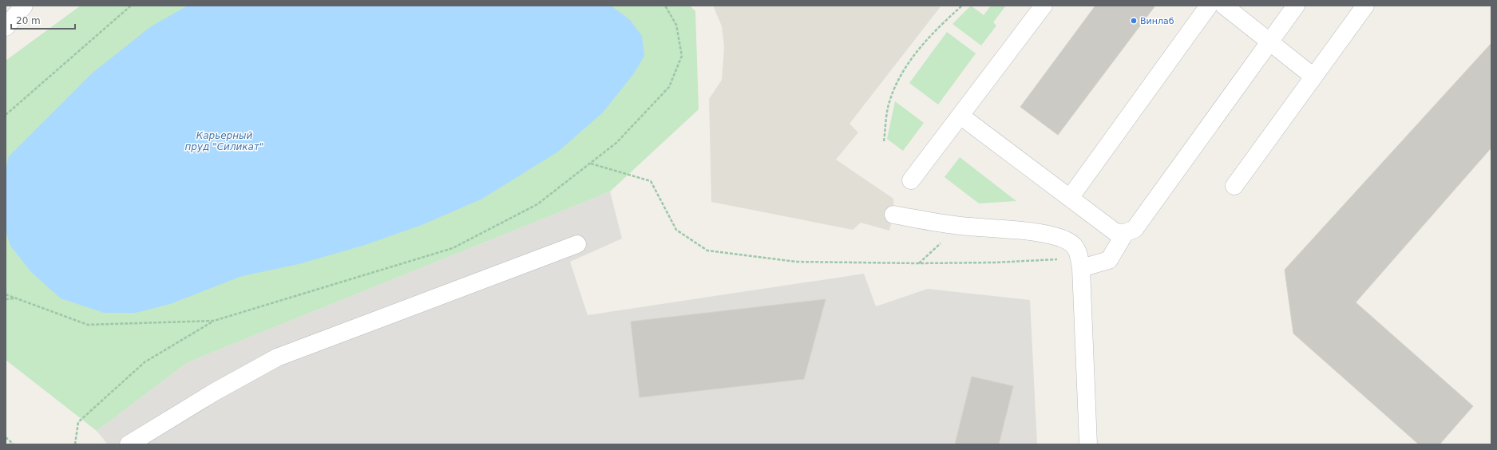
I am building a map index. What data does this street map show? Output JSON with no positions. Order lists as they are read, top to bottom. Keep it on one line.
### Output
{"water":["Карьерный пруд \"Силикат\""],"places":["Винлаб"],"scale_bar":"20 m"}
